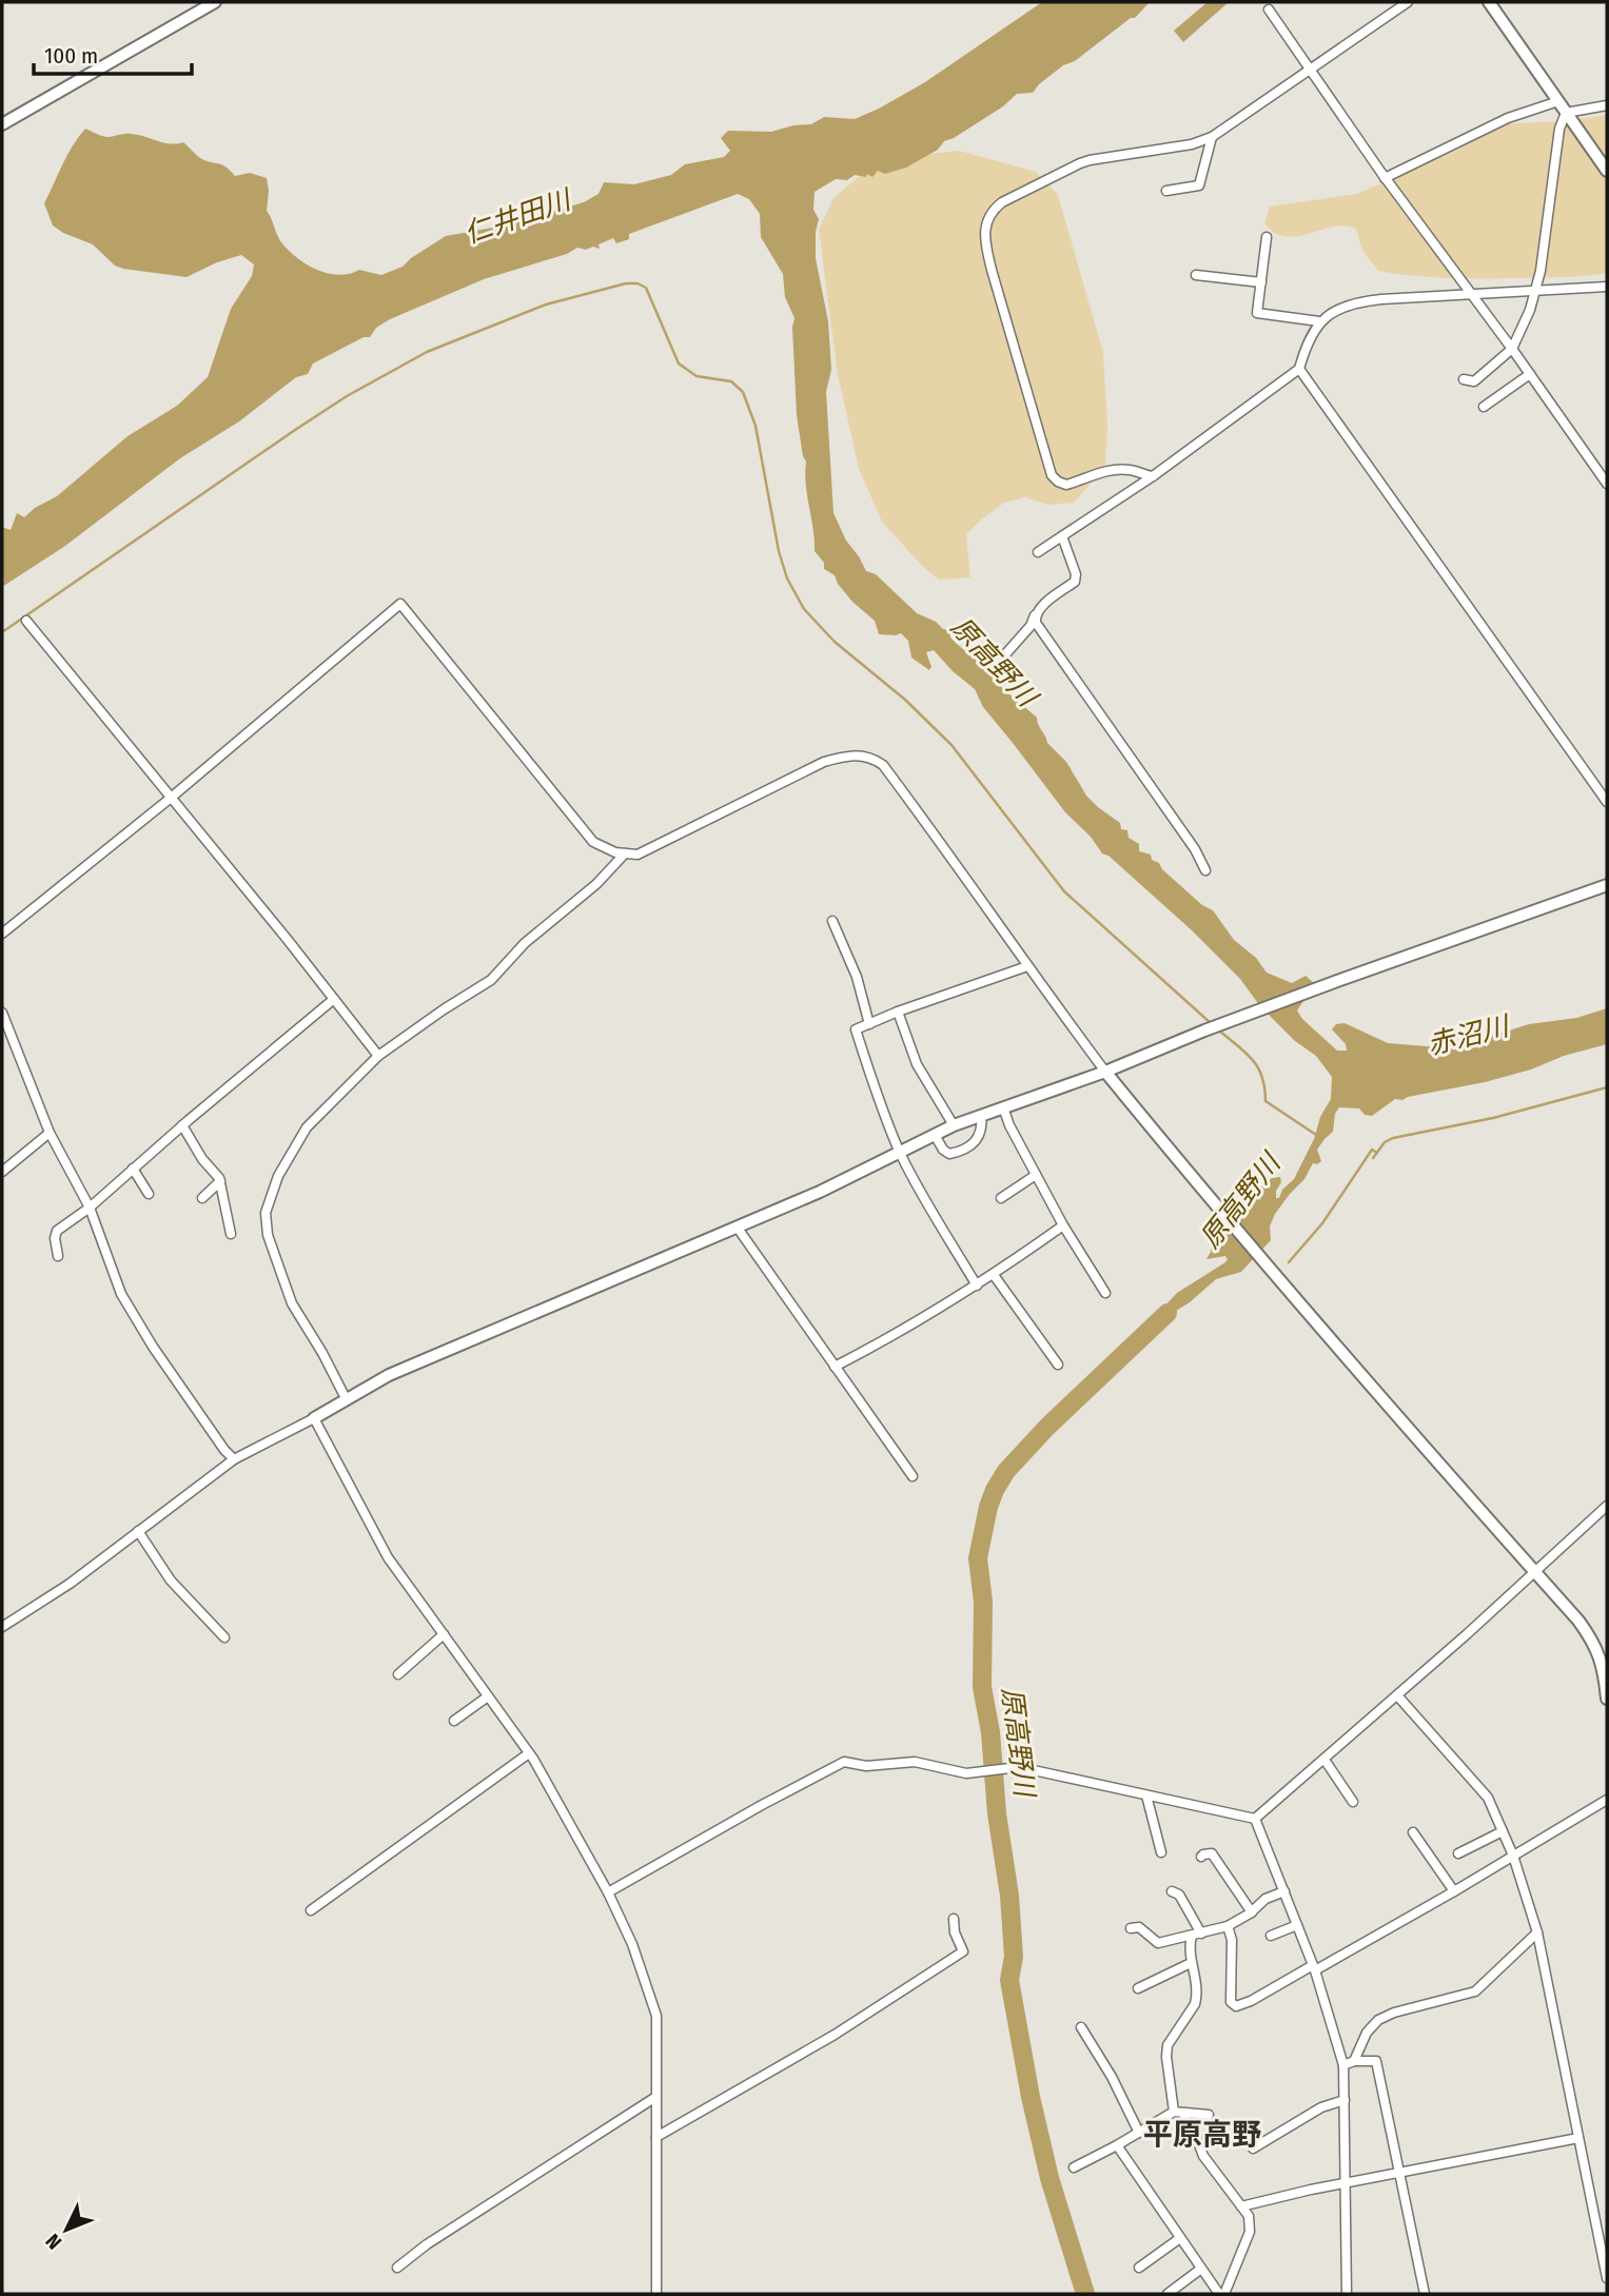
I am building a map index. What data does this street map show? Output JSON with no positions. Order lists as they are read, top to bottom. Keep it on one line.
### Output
{"districts":["平原高野"],"water":["仁井田川","原高野川","赤沼川"],"scale_bar":"100 m","north":"bottom left"}
